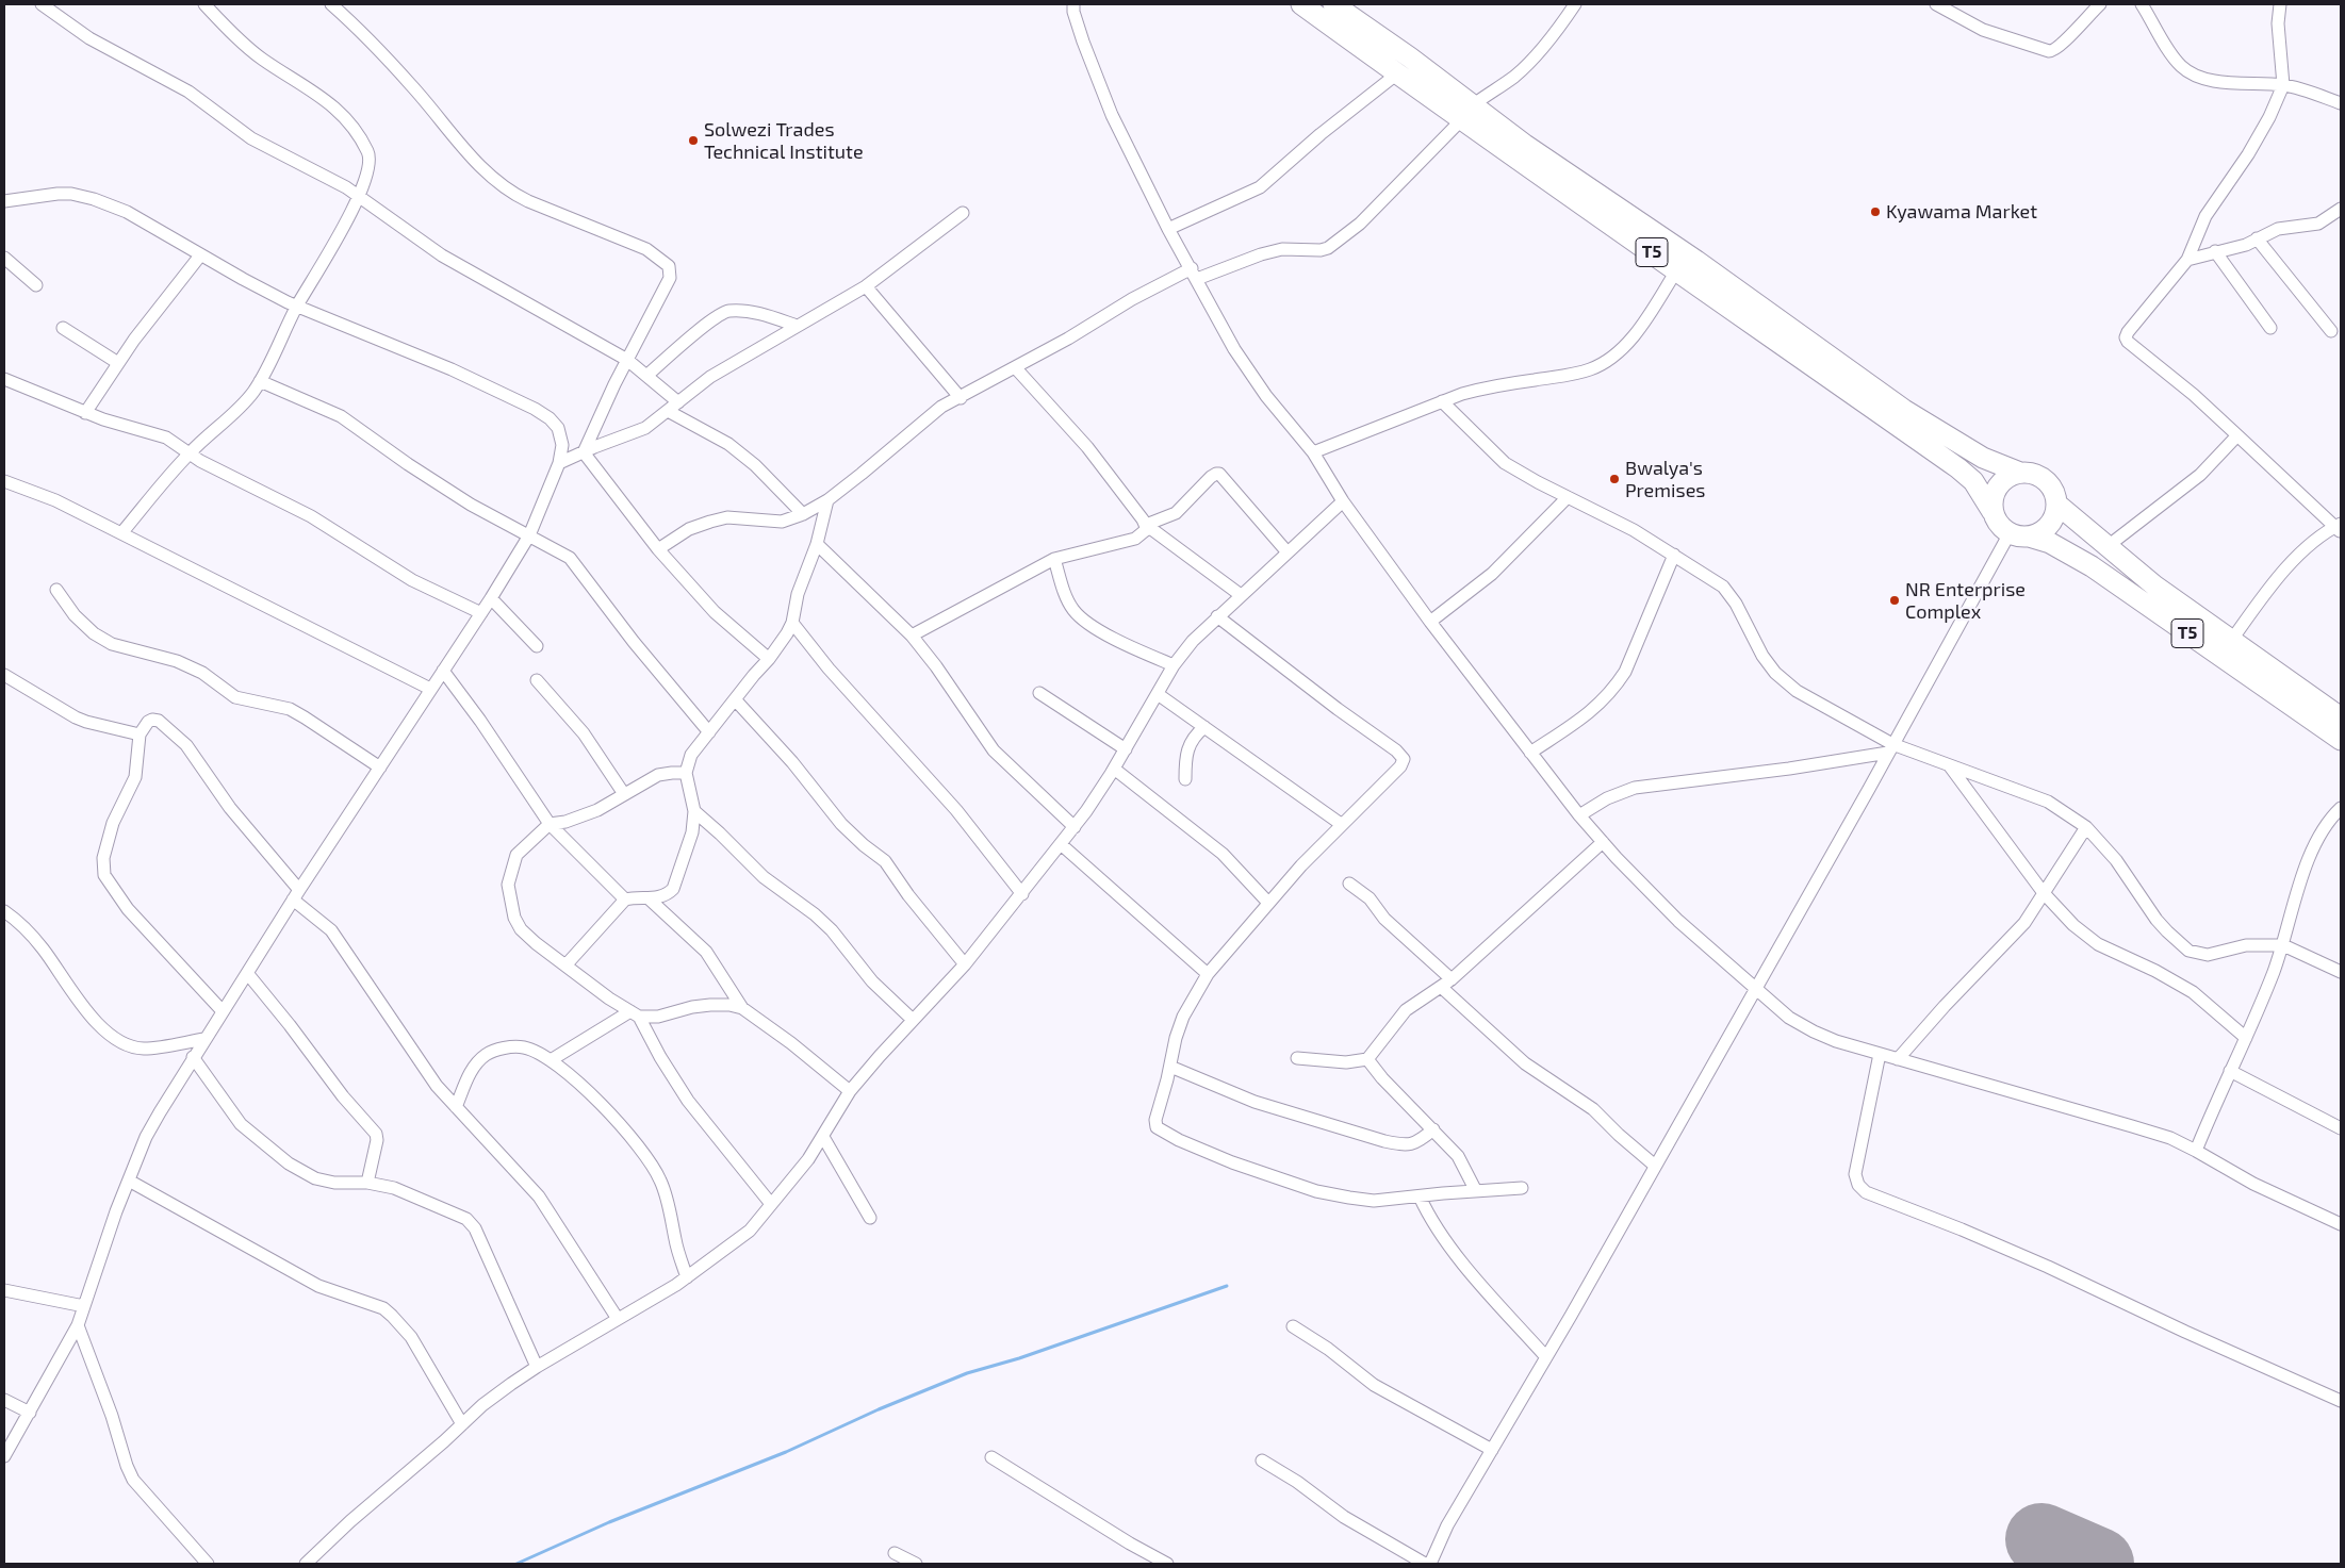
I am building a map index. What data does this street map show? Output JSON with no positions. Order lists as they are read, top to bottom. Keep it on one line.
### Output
{"streets":{"highway":["T5"]},"places":["Solwezi Trades Technical Institute","Kyawama Market","Bwalya's Premises","NR Enterprise Complex"]}
